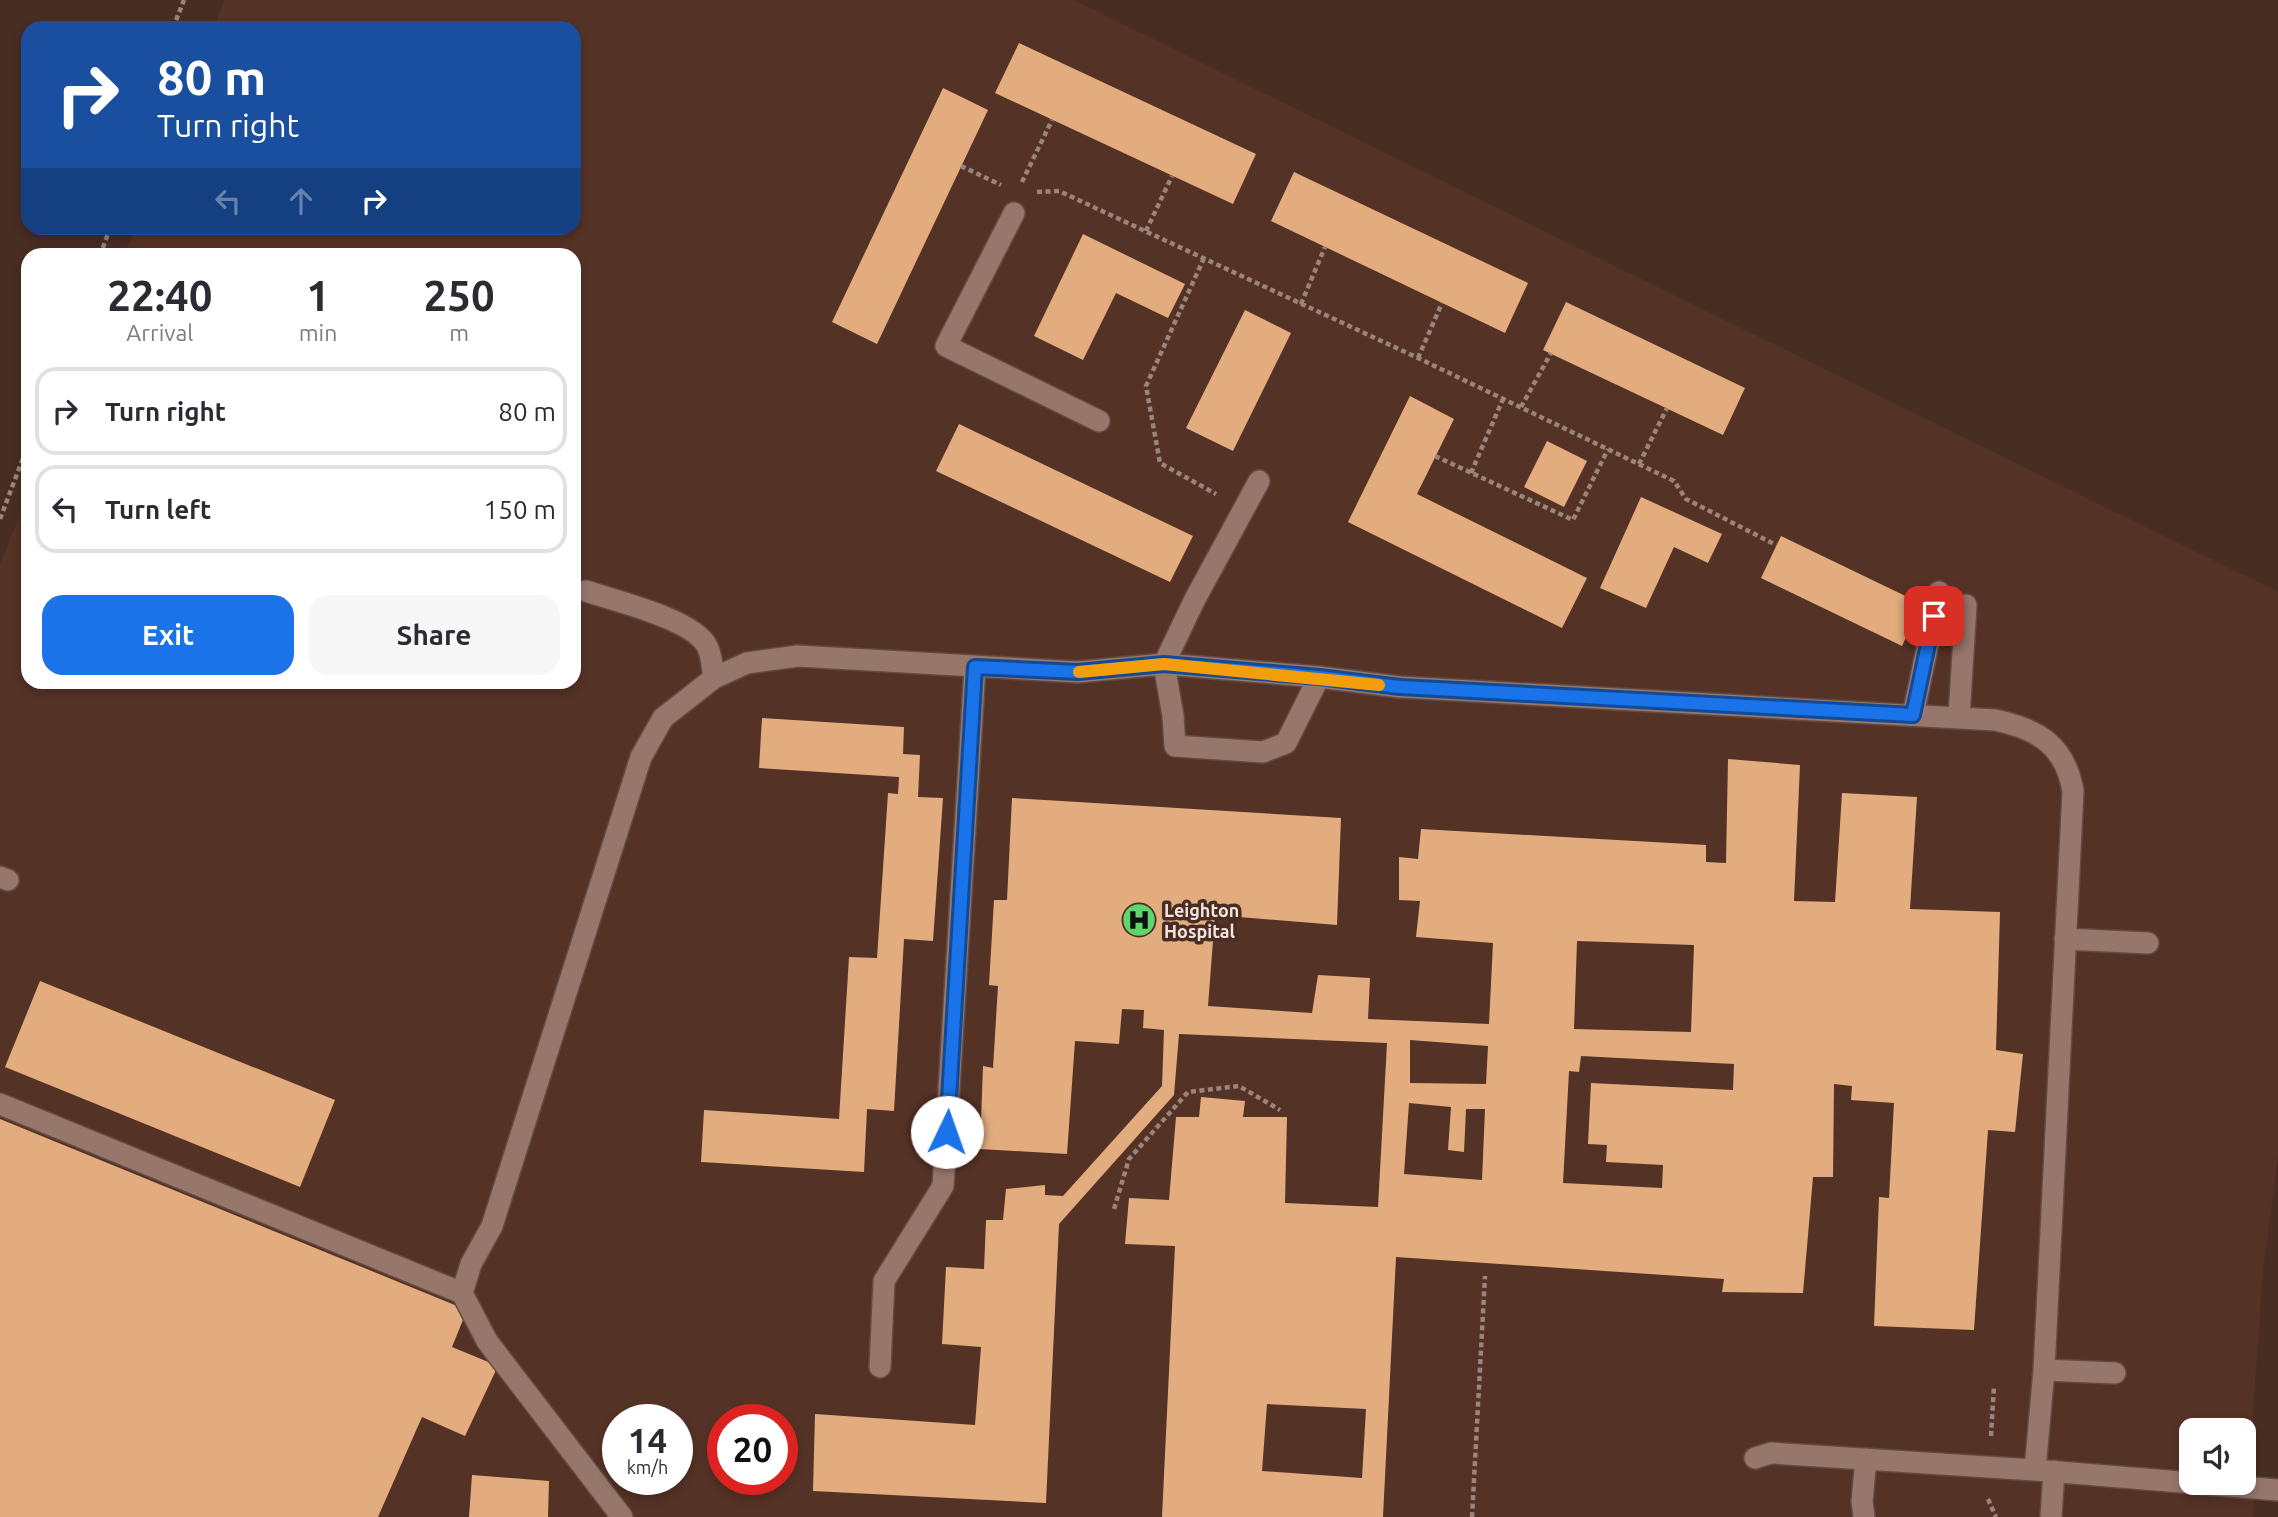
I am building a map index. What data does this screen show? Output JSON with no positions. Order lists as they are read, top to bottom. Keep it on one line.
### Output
{"places":{"hospital":["Leighton Hospital"]},"page":{"turn":["80 m","Turn right"],"eta":["22:40","Arrival","1","min","250","m"],"list":[{"name":"Turn right","value":"80 m"},{"name":"Turn left","value":"150 m"}],"buttons":["Exit","Share"],"speed":"14 km/h","limit":"20"}}
